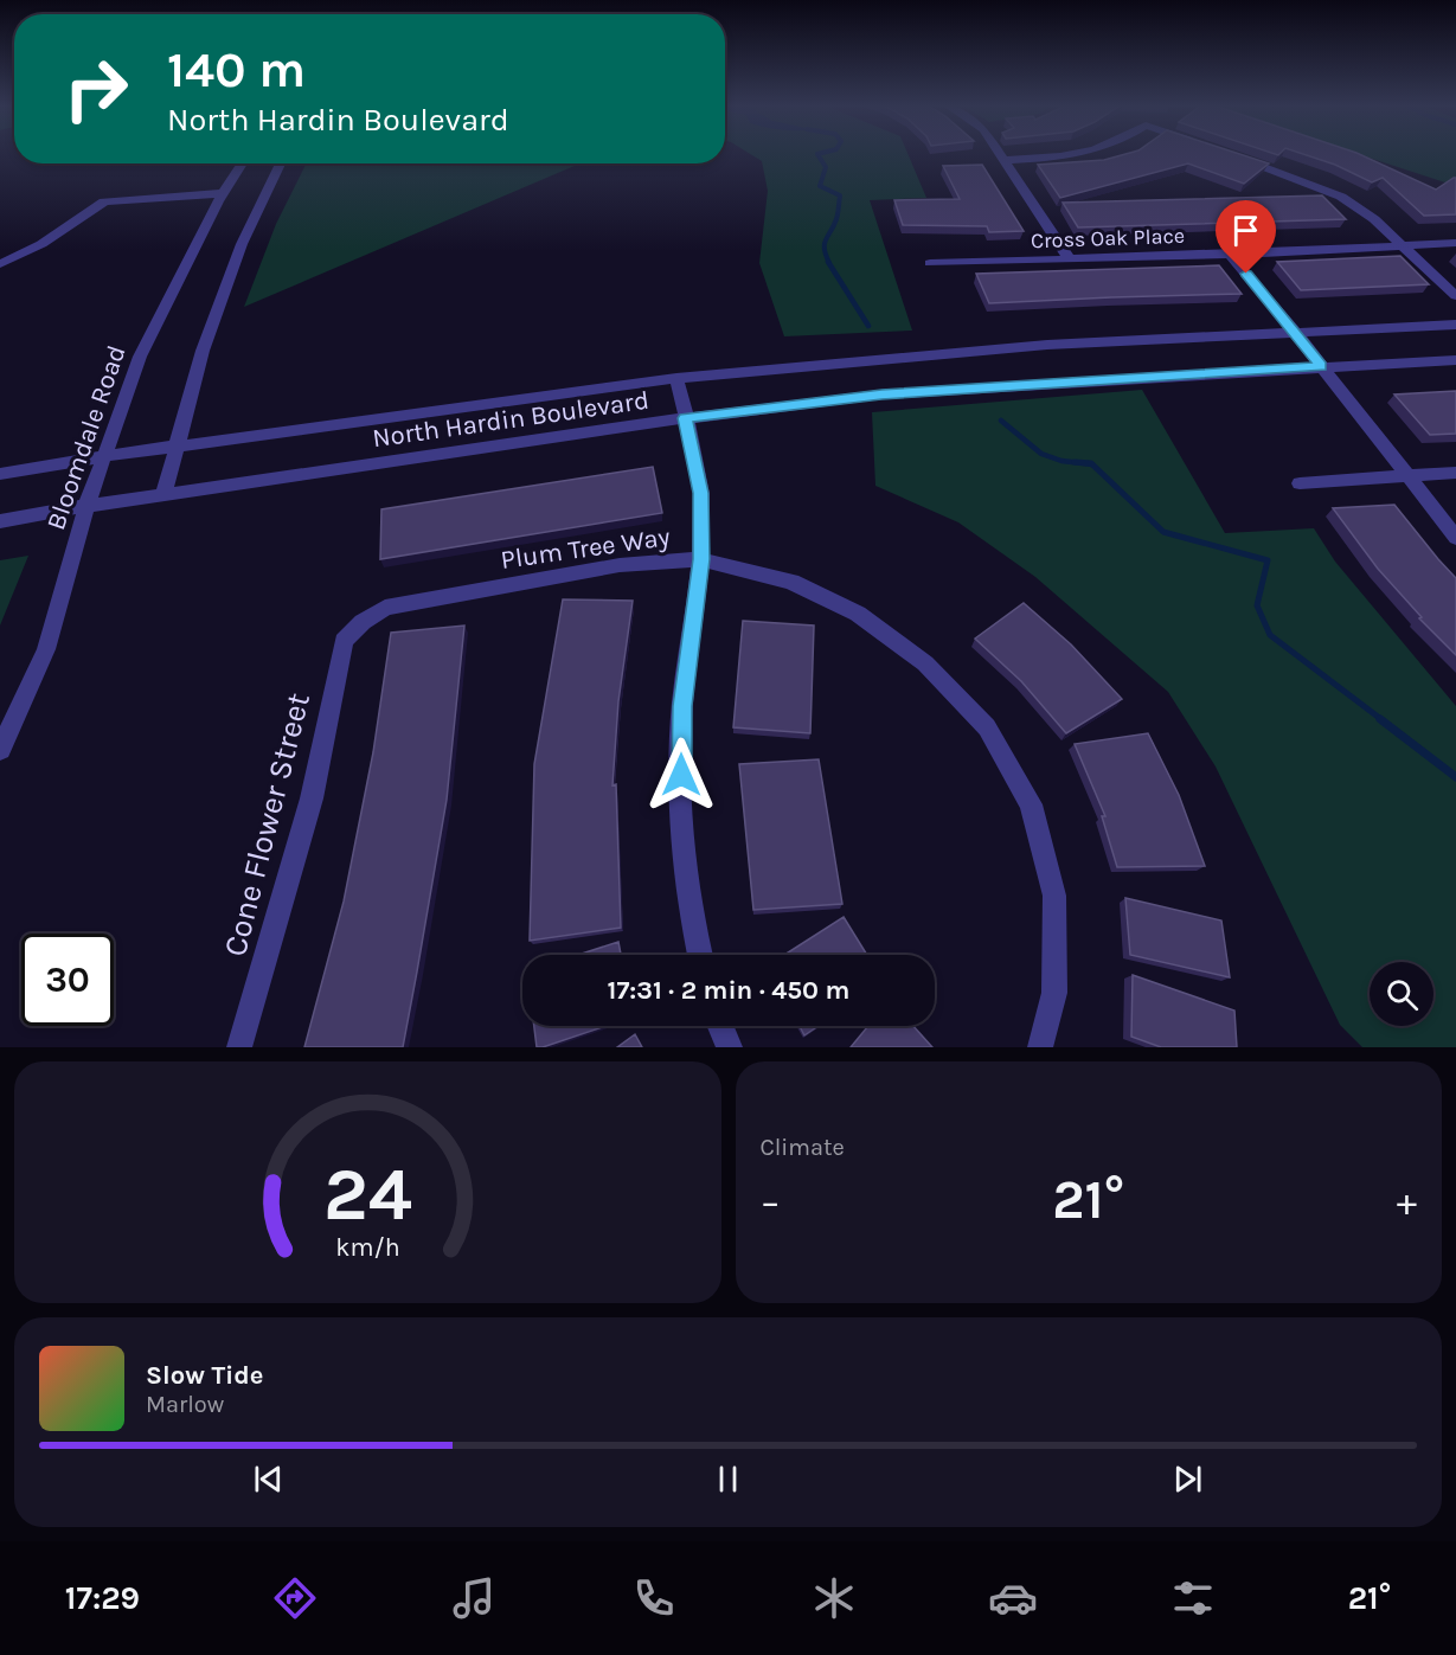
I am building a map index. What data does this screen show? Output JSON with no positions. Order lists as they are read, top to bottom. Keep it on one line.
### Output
{"streets":{"street":["Cross Oak Place","North Hardin Boulevard","Bloomdale Road","Plum Tree Way","Cone Flower Street"]},"crossings":[["North Hardin Boulevard","Bloomdale Road"],["Plum Tree Way","Cone Flower Street"]],"page":{"turn":["140 m","North Hardin Boulevard"],"limit":"30","trip":"17:31 · 2 min · 450 m","tile":"Climate","heat":["−","21°","+"],"song":["Slow Tide","Marlow"],"tabs":["17:29","21°"],"gauge":["24","km/h"]}}
